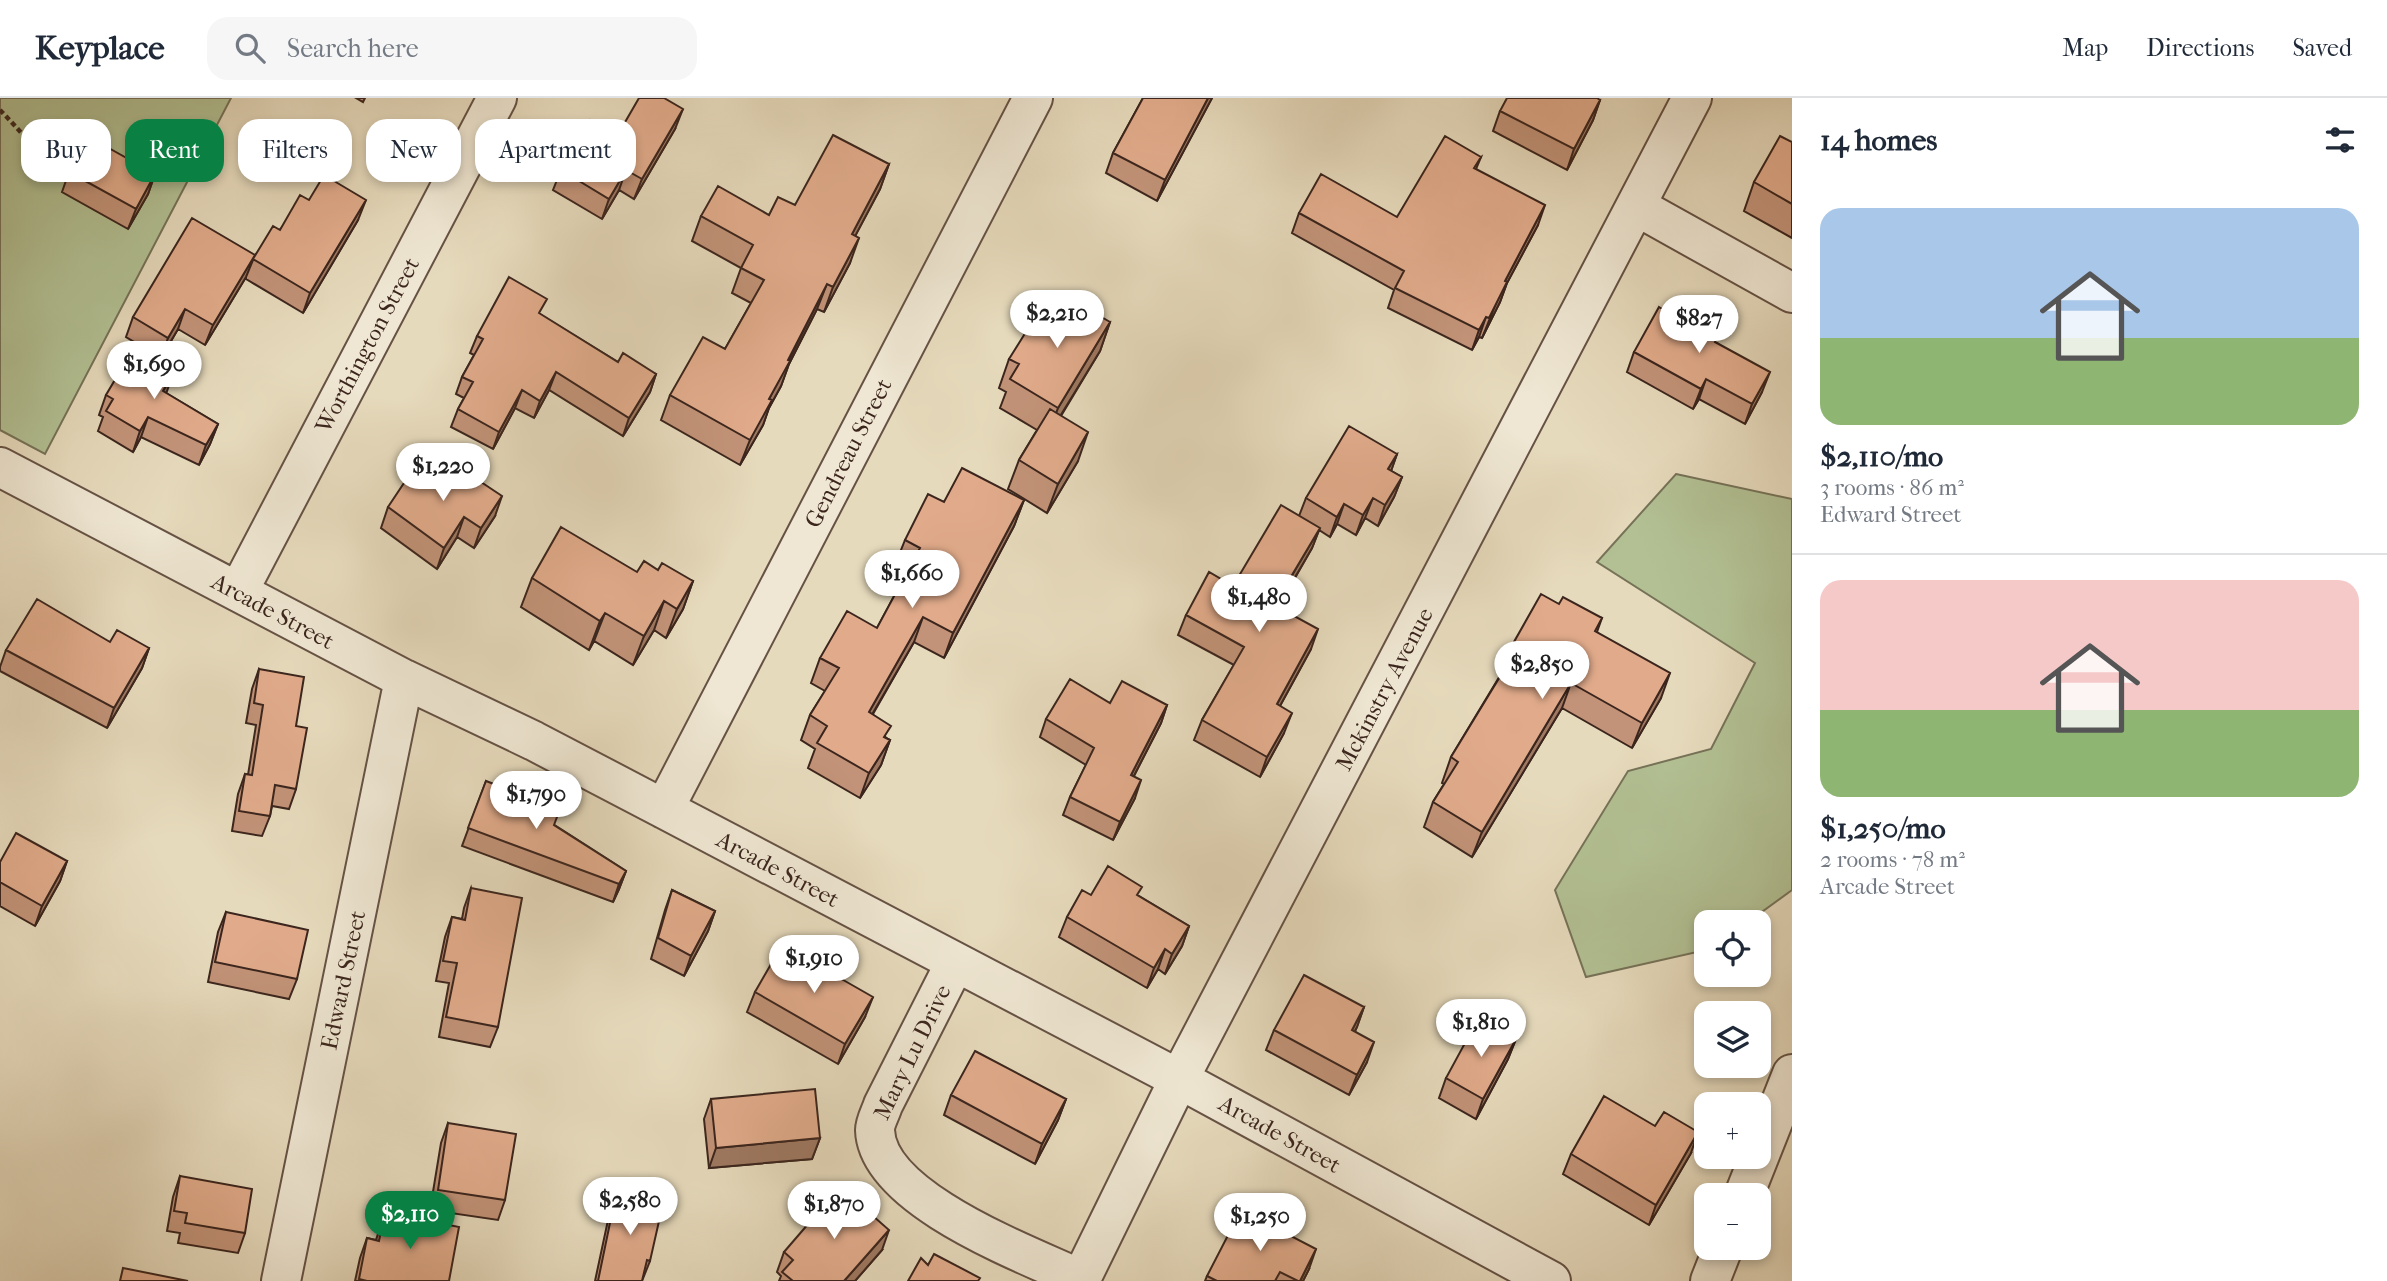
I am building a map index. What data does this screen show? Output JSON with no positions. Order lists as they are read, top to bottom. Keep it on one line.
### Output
{"streets":{"street":["Worthington Street","Gendreau Street","Arcade Street","Mckinstry Avenue","Edward Street","Mary Lu Drive"]},"crossings":[["Worthington Street","Arcade Street"],["Gendreau Street","Arcade Street"],["Arcade Street","Mckinstry Avenue"],["Arcade Street","Edward Street"],["Arcade Street","Mary Lu Drive"],["Mckinstry Avenue","Mary Lu Drive"]],"page":{"header":"Keyplace","search":"Search here","nav":["Map","Directions","Saved"],"heading":"14 homes","chip":["Buy","Rent","Filters","New","Apartment"],"list":[{"name":"$2,110/mo","note":"3 rooms · 86 m² · Edward Street"},{"name":"$1,250/mo","note":"2 rooms · 78 m² · Arcade Street"}],"price":["$2,210","$827","$1,690","$1,220","$1,660","$1,480","$2,850","$1,790","$1,910","$1,810","$2,580","$1,870","$2,110","$1,250"],"map_buttons":["+","−"]}}
